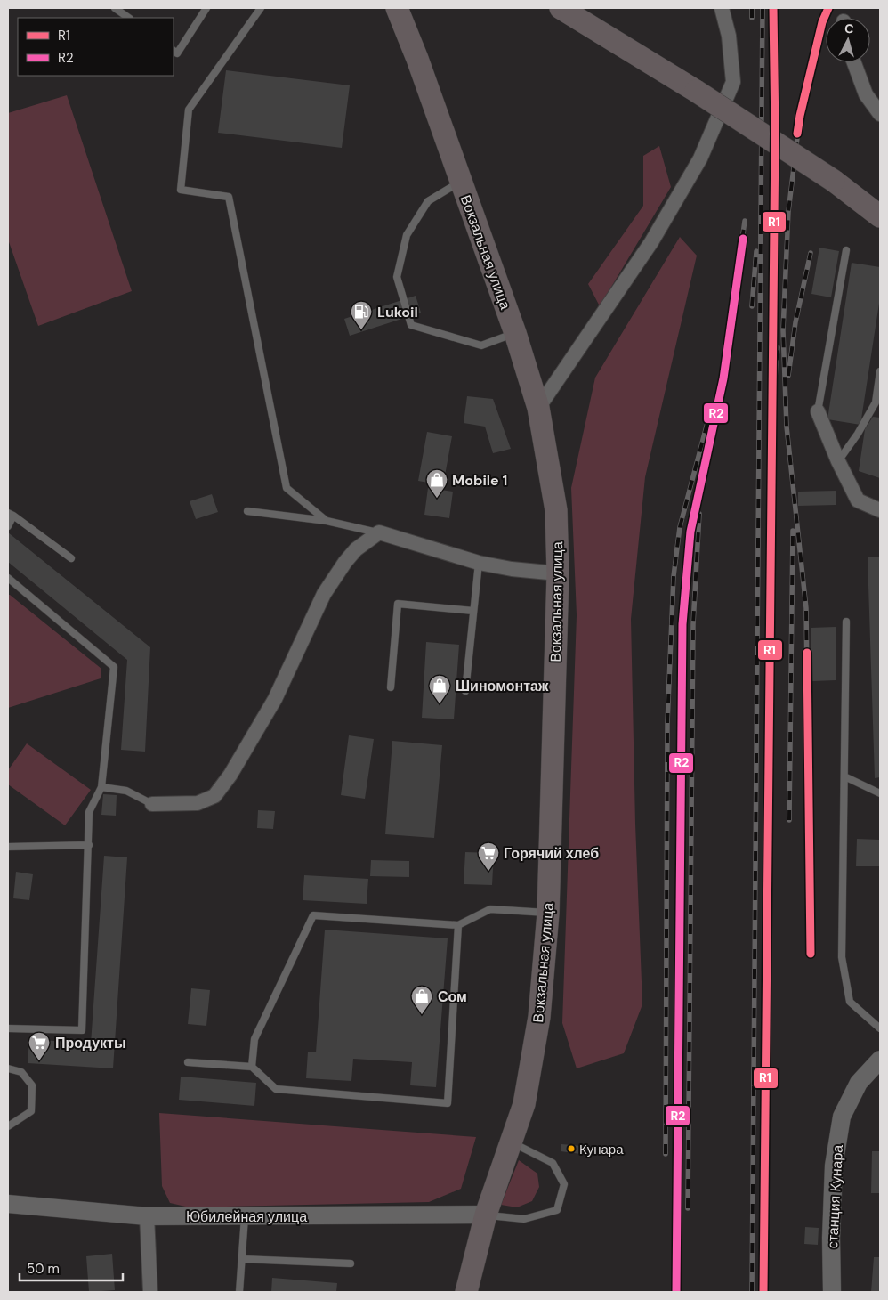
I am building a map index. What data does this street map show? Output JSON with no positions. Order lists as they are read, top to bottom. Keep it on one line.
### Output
{"streets":{"main road":["Вокзальная улица"],"street":["станция Кунара","Юбилейная улица"]},"crossings":[["Вокзальная улица","Юбилейная улица"]],"places":{"fuel station":["Lukoil"],"shop":["Mobile 1","Шиномонтаж","Сом"],"supermarket":["Горячий хлеб","Продукты"],"other":["Кунара"]},"lines":["transit line R1","transit line R2"],"legend":["R1","R2"],"scale_bar":"50 m","north":"top"}
